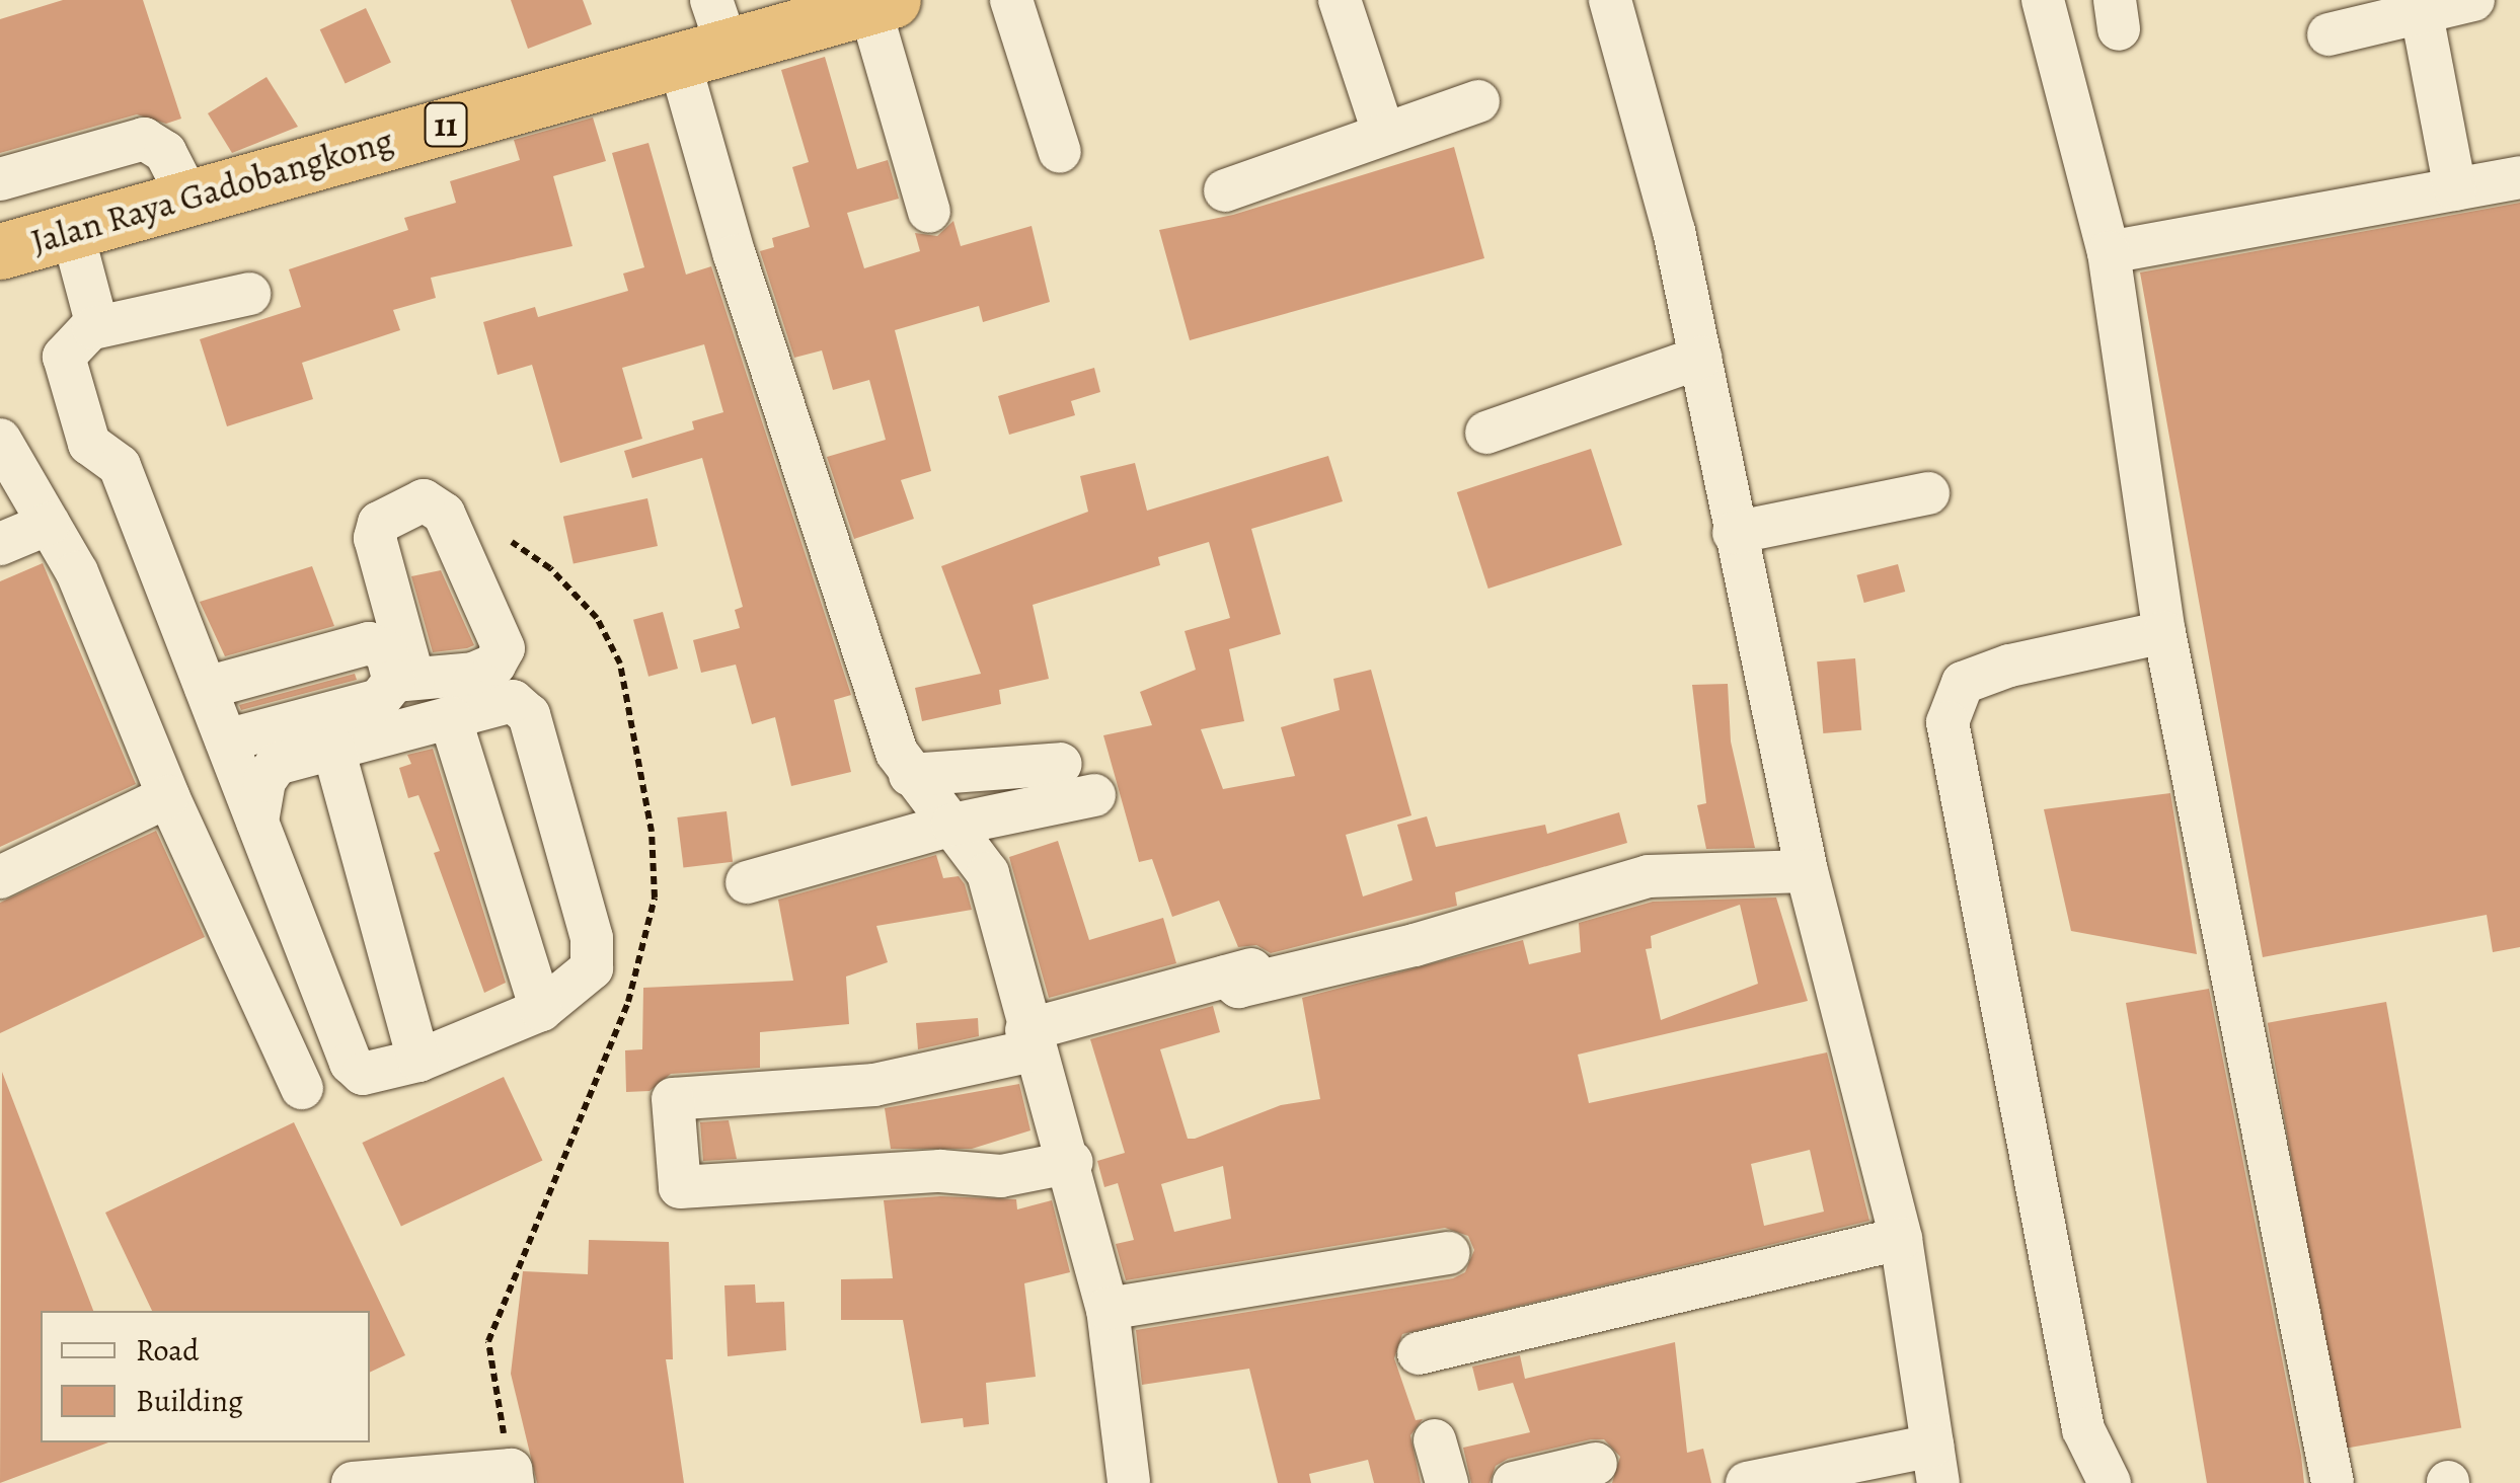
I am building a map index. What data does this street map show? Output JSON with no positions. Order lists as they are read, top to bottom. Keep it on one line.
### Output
{"streets":{"highway":["11","Jalan Raya Gadobangkong"]},"legend":["Road","Building"]}
